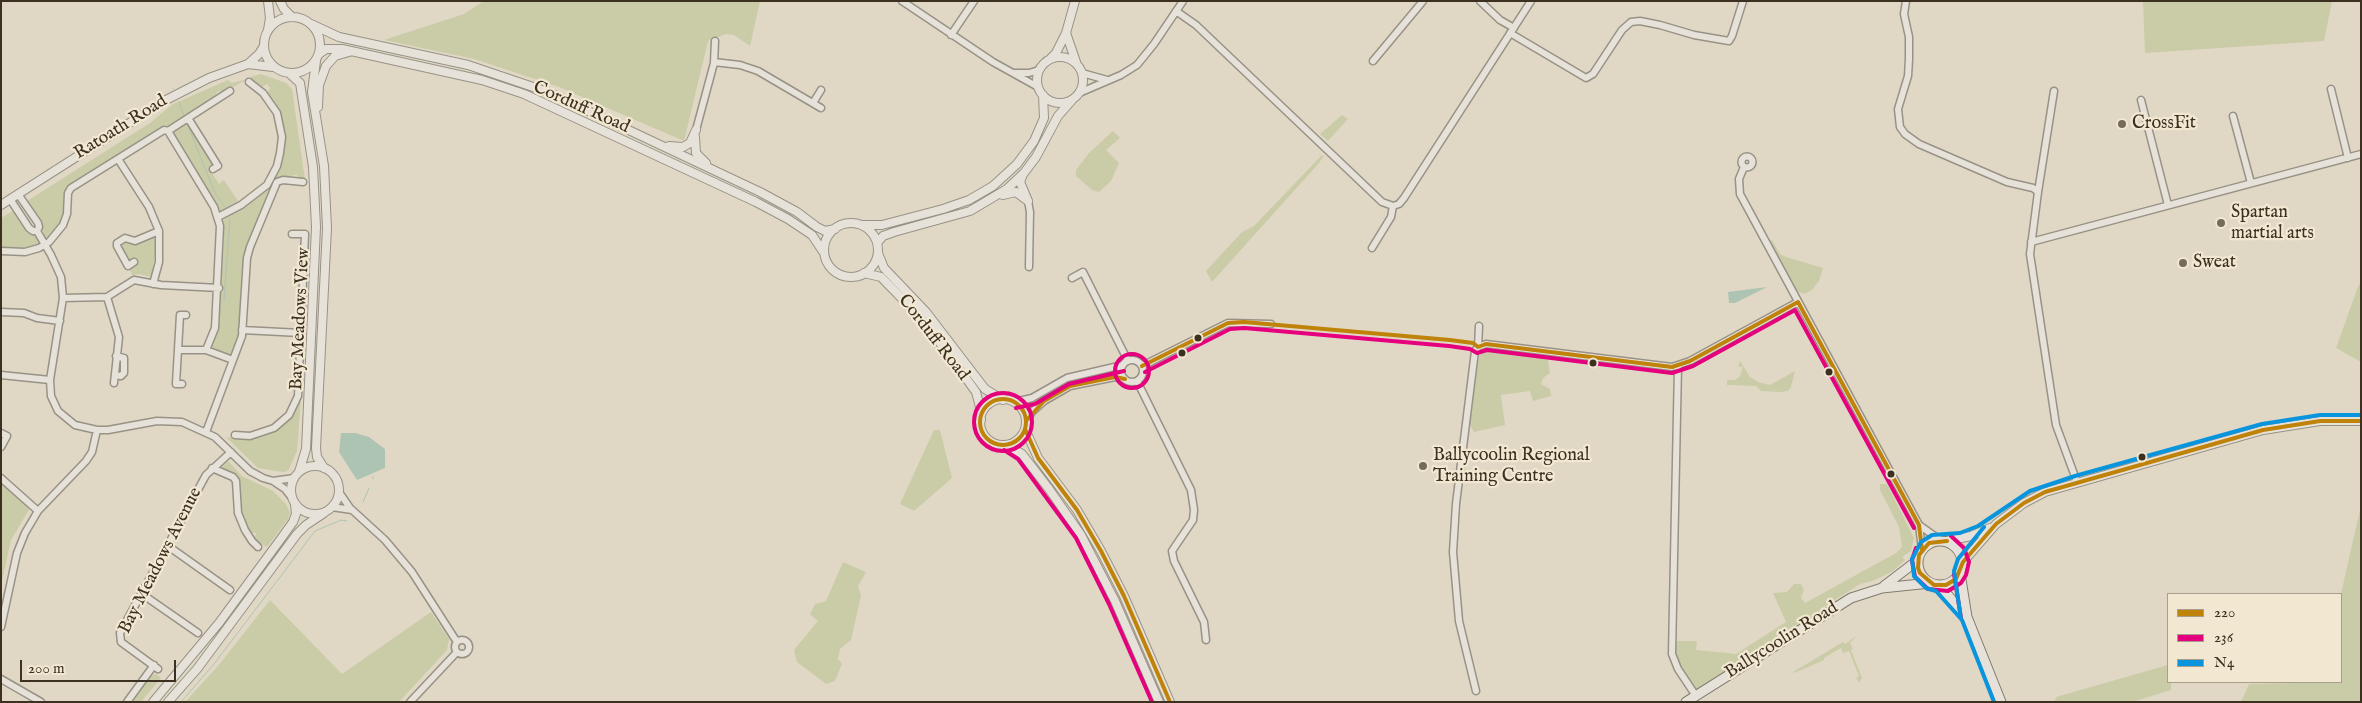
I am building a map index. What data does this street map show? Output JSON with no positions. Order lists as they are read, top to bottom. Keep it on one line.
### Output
{"streets":{"main road":["Ballycoolin Road"],"street":["Corduff Road","Ratoath Road","Bay Meadows View","Bay Meadows Avenue"]},"crossings":[["Corduff Road","Ratoath Road"]],"places":["CrossFit","Spartan martial arts","Sweat","Ballycoolin Regional Training Centre"],"lines":["transit line 220","transit line 236","transit line N4"],"legend":["220","236","N4"],"scale_bar":"200 m"}
